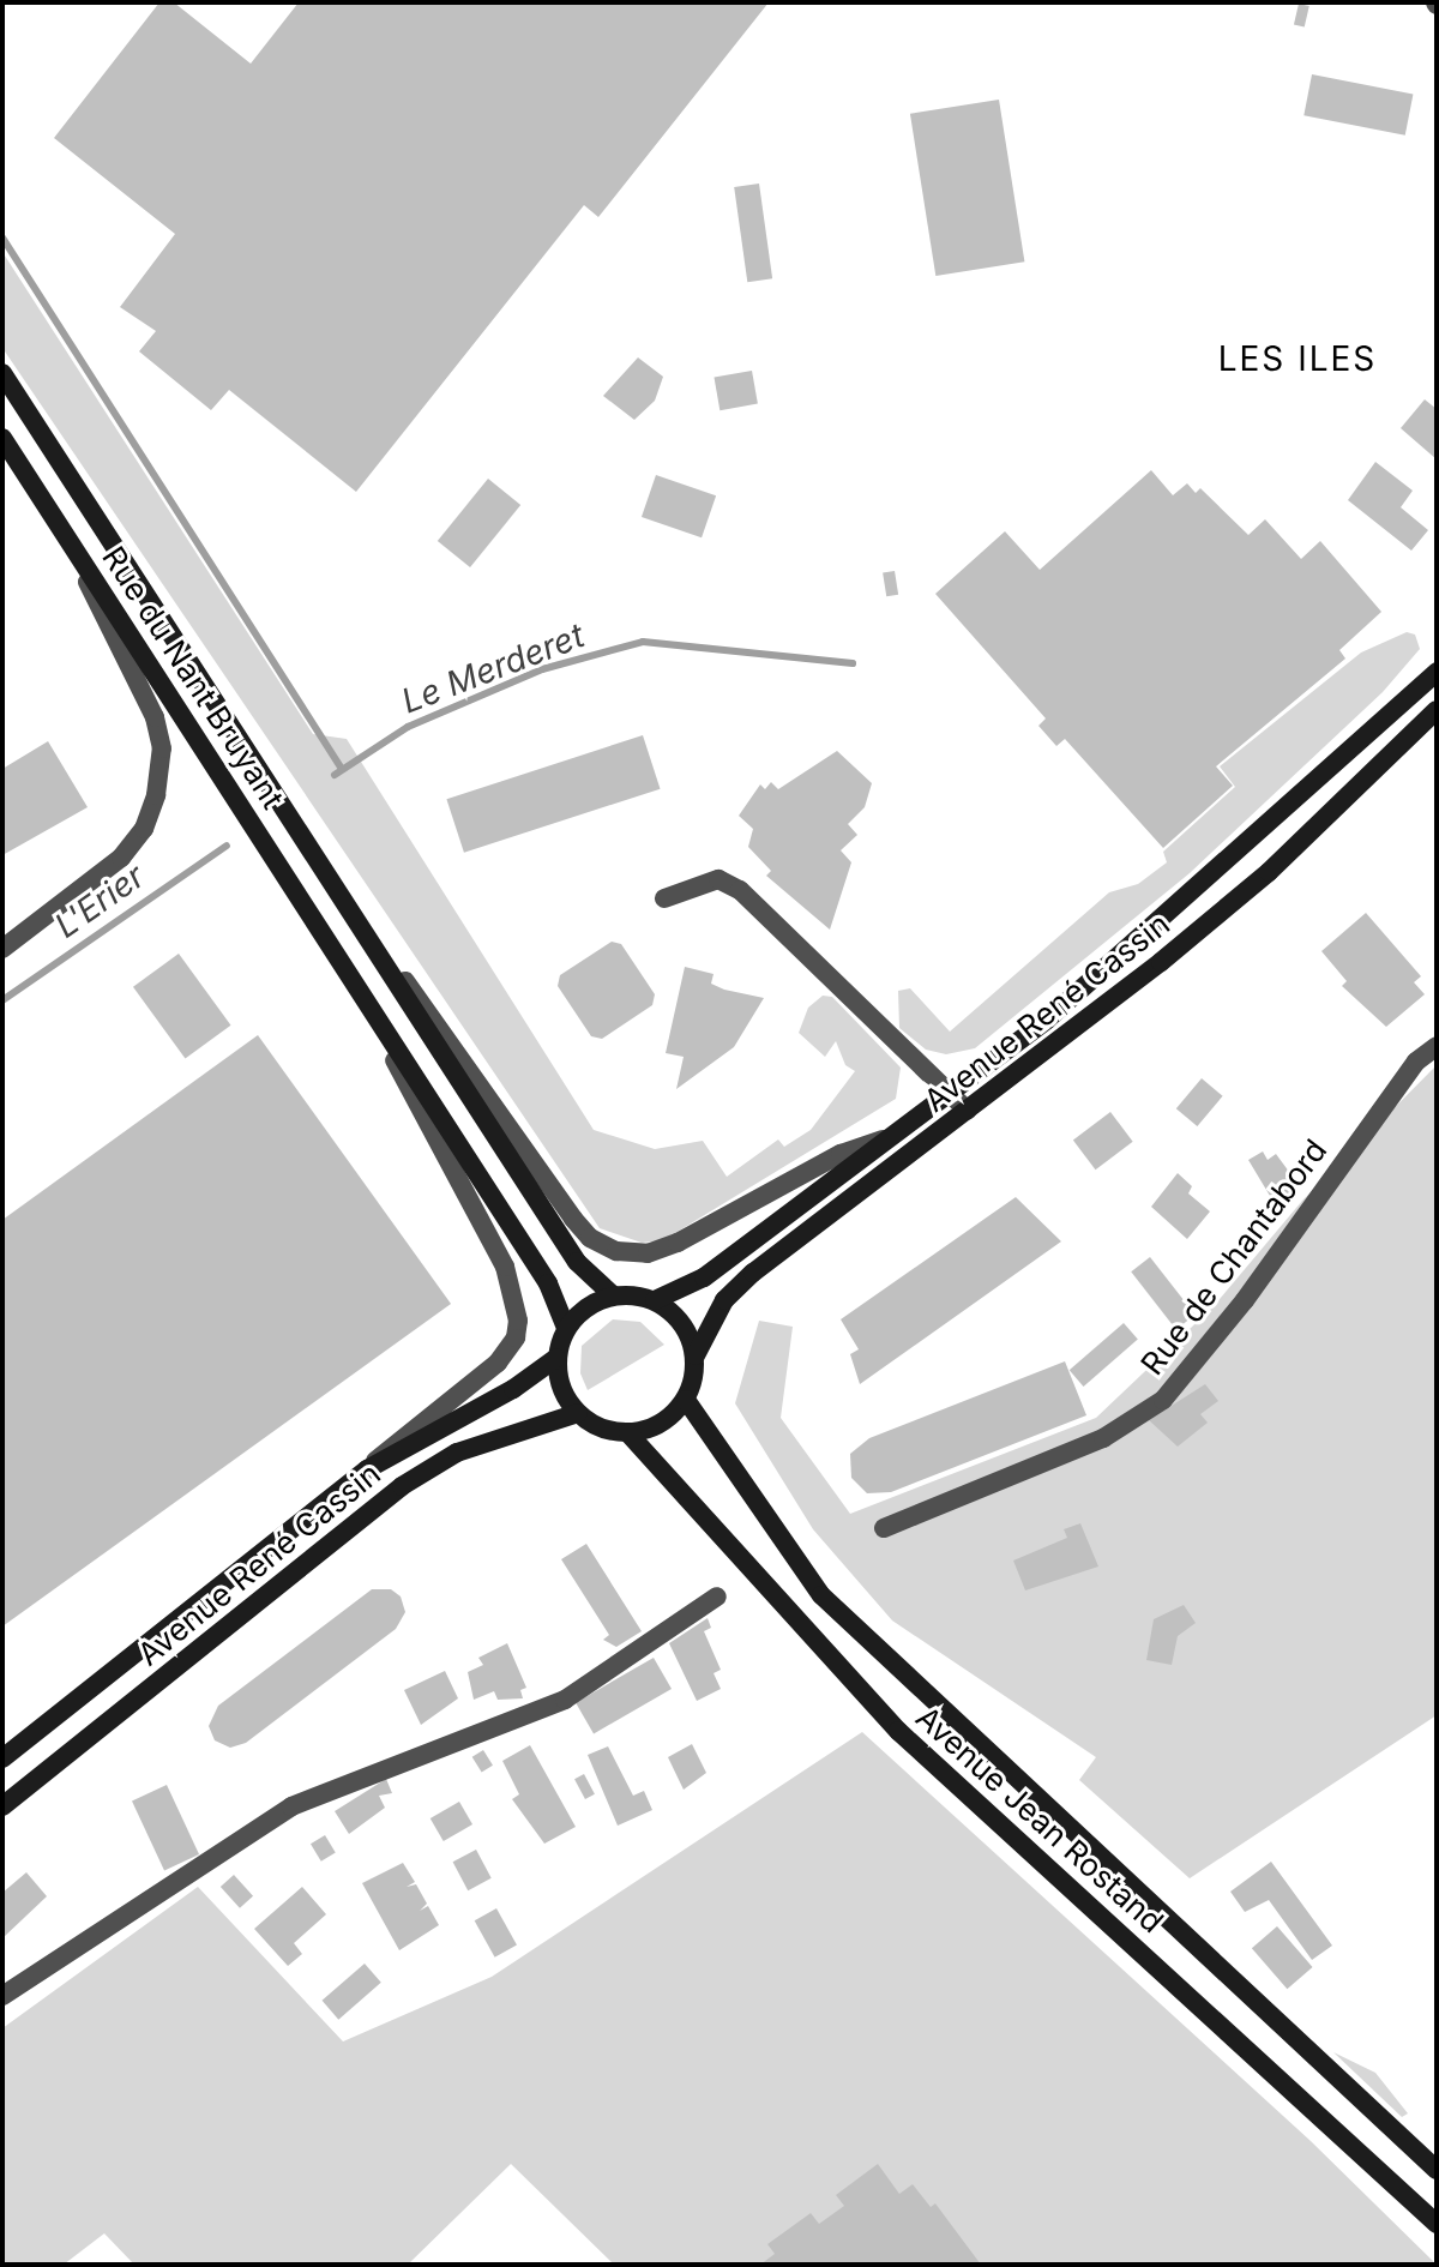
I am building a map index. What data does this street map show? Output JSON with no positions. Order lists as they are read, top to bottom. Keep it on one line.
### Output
{"streets":{"main road":["Rue du Nant Bruyant","Avenue René Cassin","Avenue Jean Rostand"],"street":["Rue de Chantabord"]},"crossings":[["Rue du Nant Bruyant","Avenue René Cassin"],["Rue du Nant Bruyant","Avenue Jean Rostand"],["Avenue René Cassin","Avenue Jean Rostand"]],"districts":["LES ILES"],"water":["Le Merderet","L'Erier"]}
